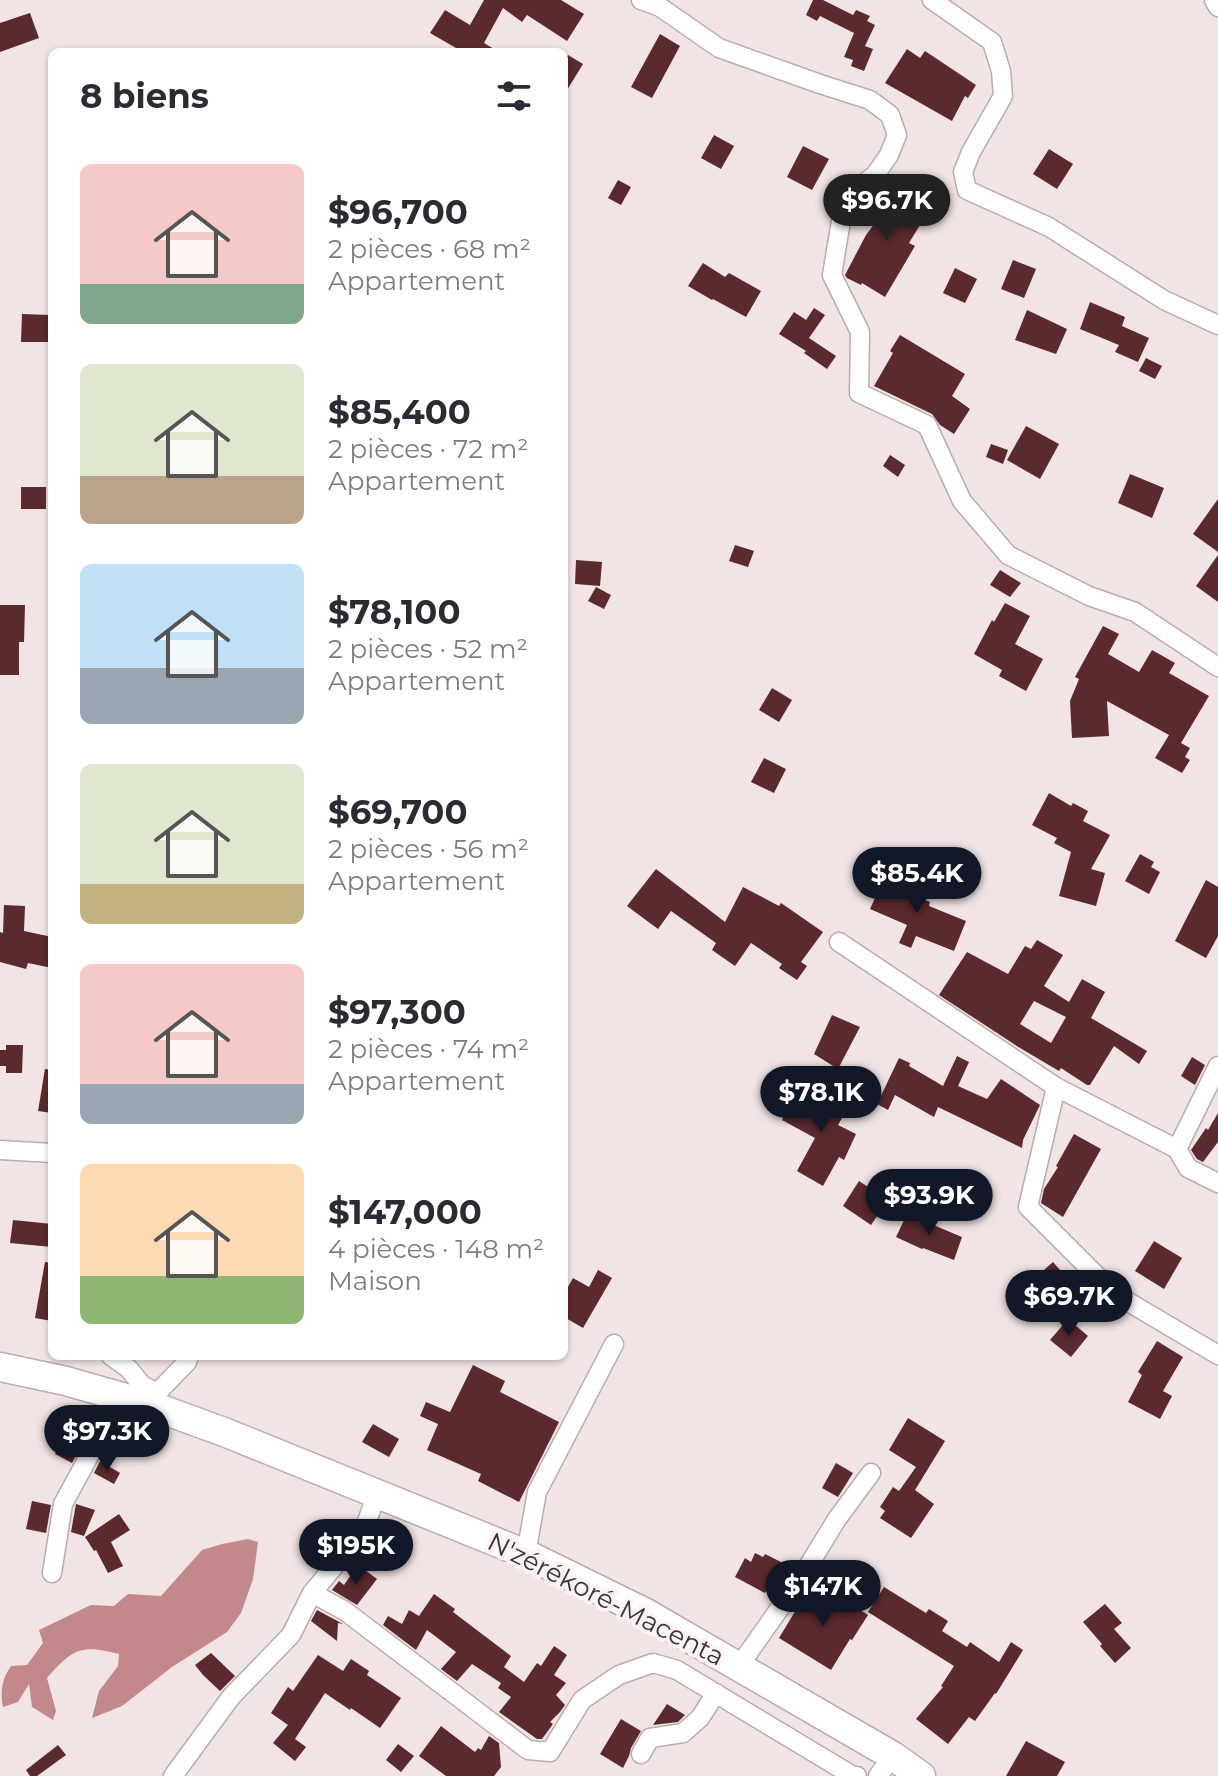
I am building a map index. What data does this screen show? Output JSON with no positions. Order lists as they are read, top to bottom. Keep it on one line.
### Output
{"streets":{"highway":["N'zérékoré-Macenta"]},"page":{"heading":"8 biens","list":[{"name":"$96,700","note":"2 pièces · 68 m² · Appartement"},{"name":"$85,400","note":"2 pièces · 72 m² · Appartement"},{"name":"$78,100","note":"2 pièces · 52 m² · Appartement"},{"name":"$69,700","note":"2 pièces · 56 m² · Appartement"},{"name":"$97,300","note":"2 pièces · 74 m² · Appartement"},{"name":"$147,000","note":"4 pièces · 148 m² · Maison"}],"price":["$96.7K","$85.4K","$78.1K","$93.9K","$69.7K","$97.3K","$195K","$147K"]}}
